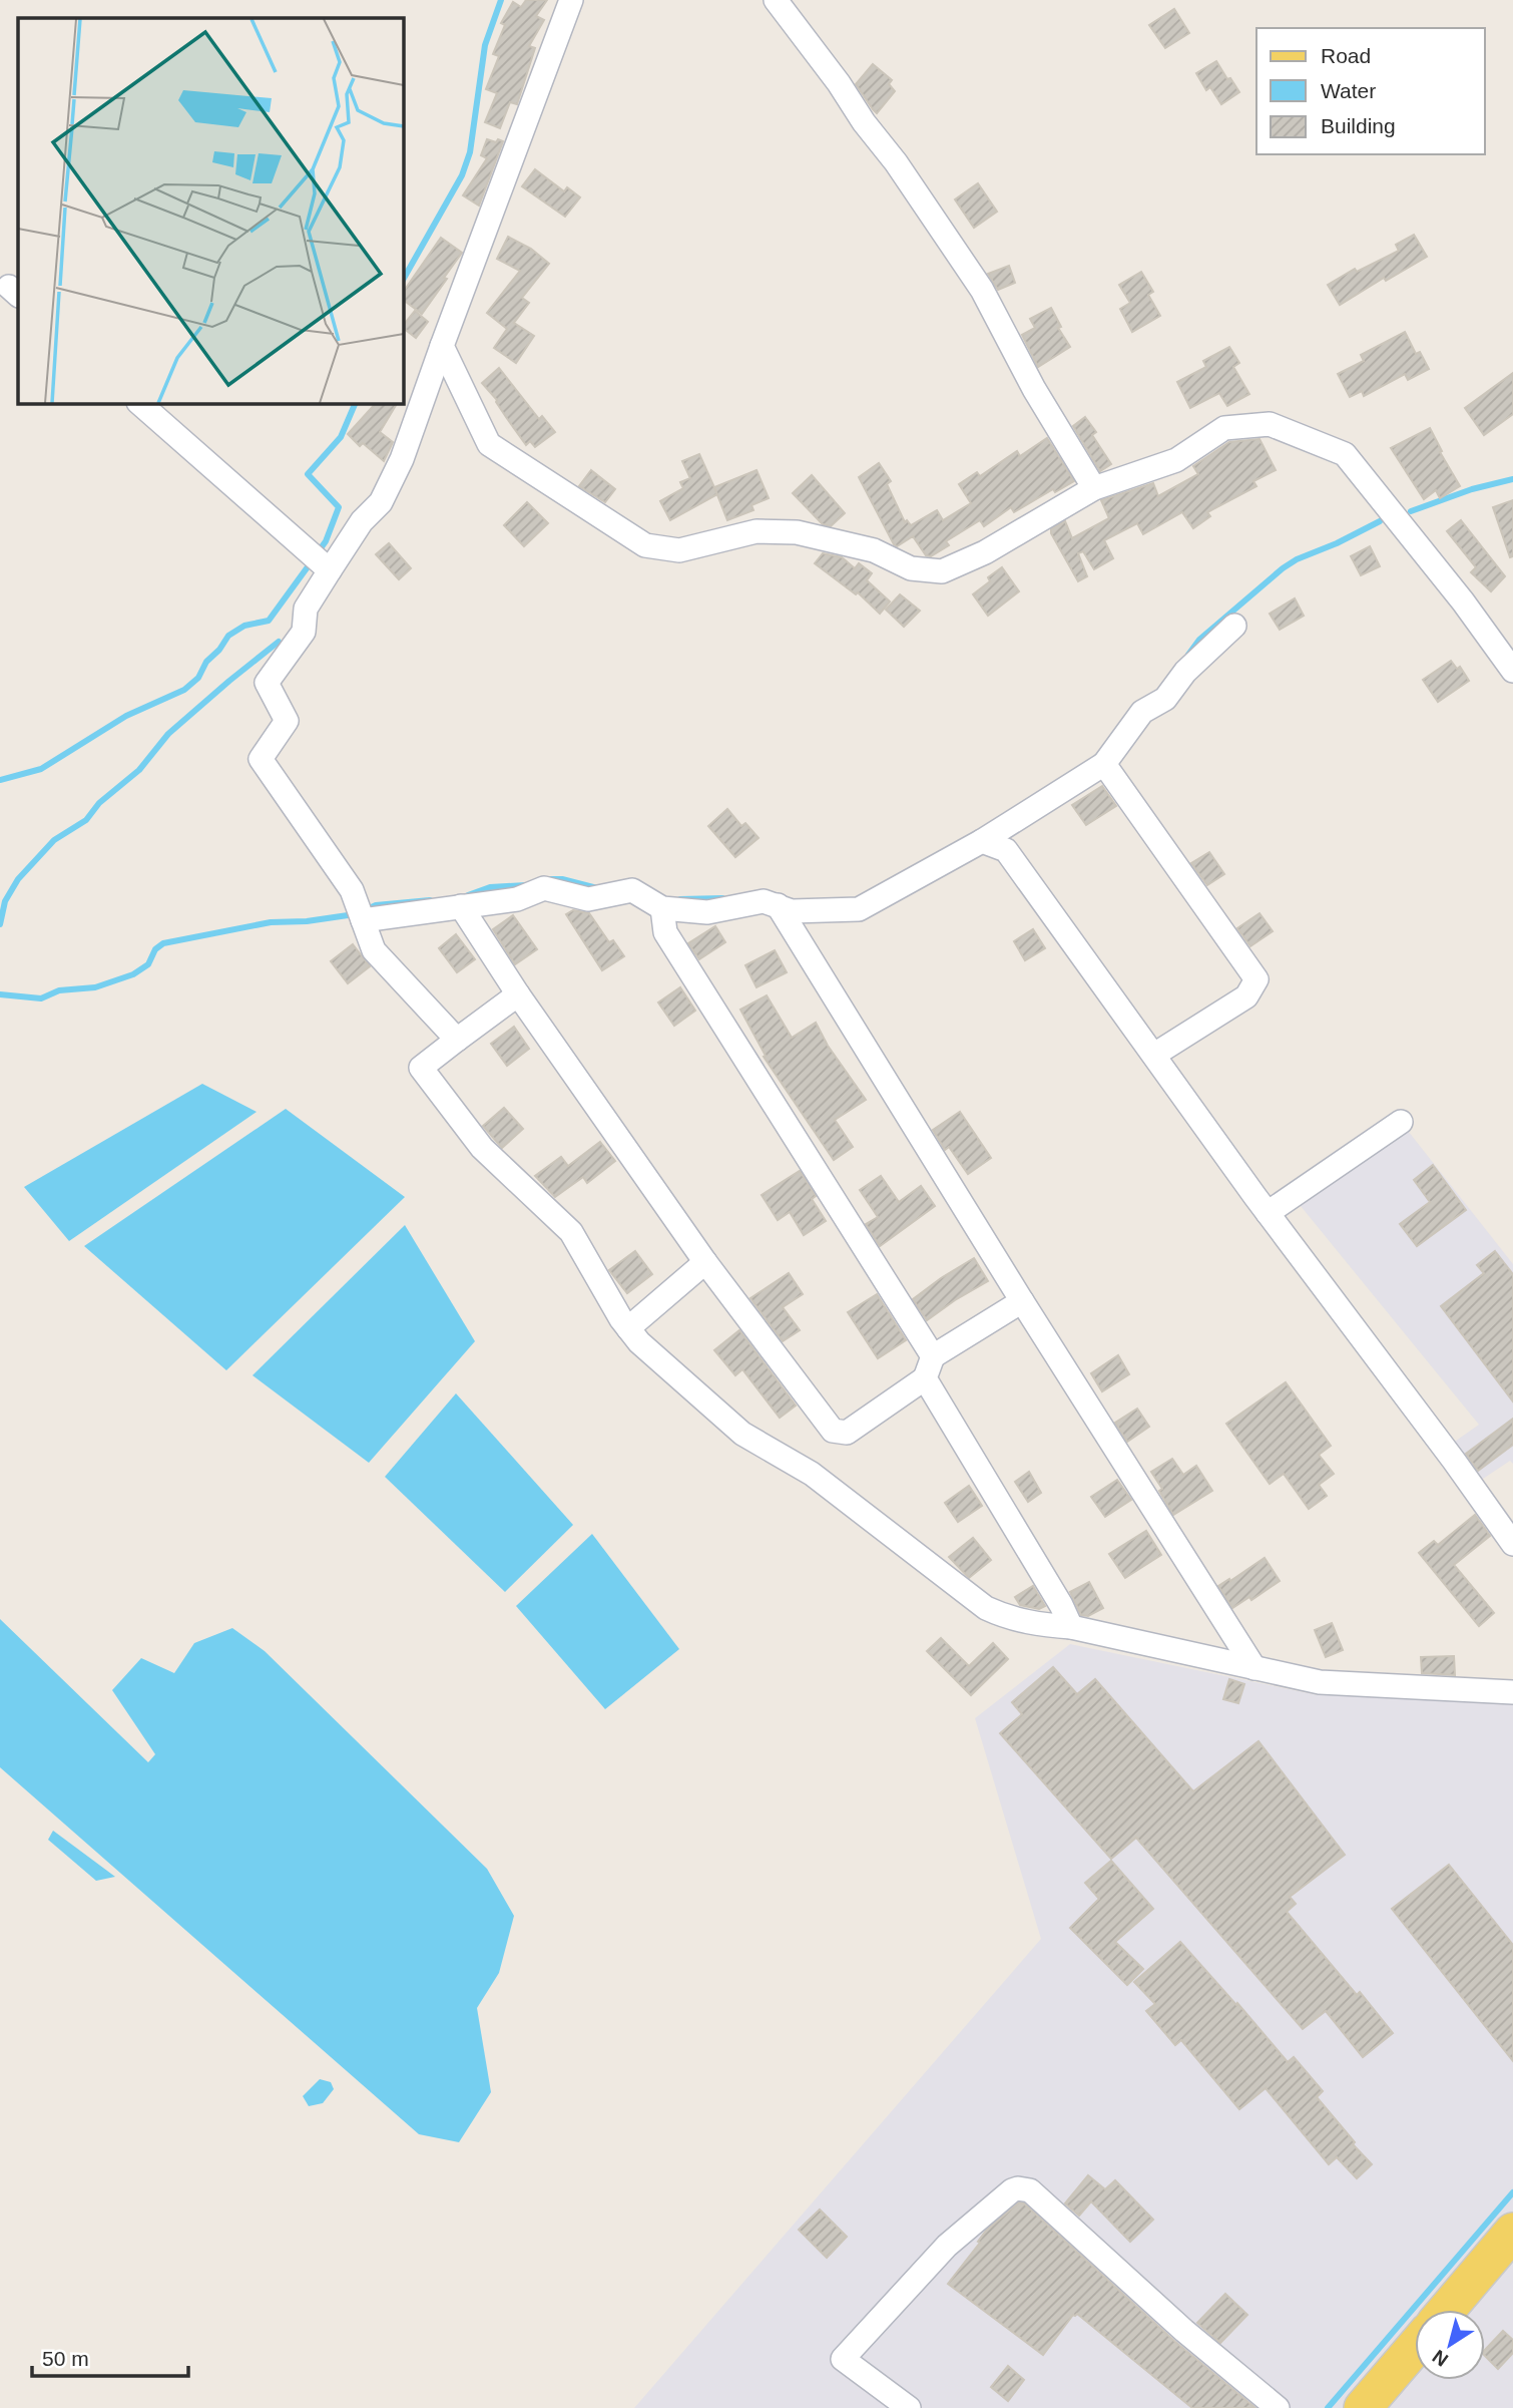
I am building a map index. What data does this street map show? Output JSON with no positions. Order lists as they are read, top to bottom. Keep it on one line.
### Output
{"legend":["Road","Water","Building"],"scale_bar":"50 m","north":"bottom left"}
